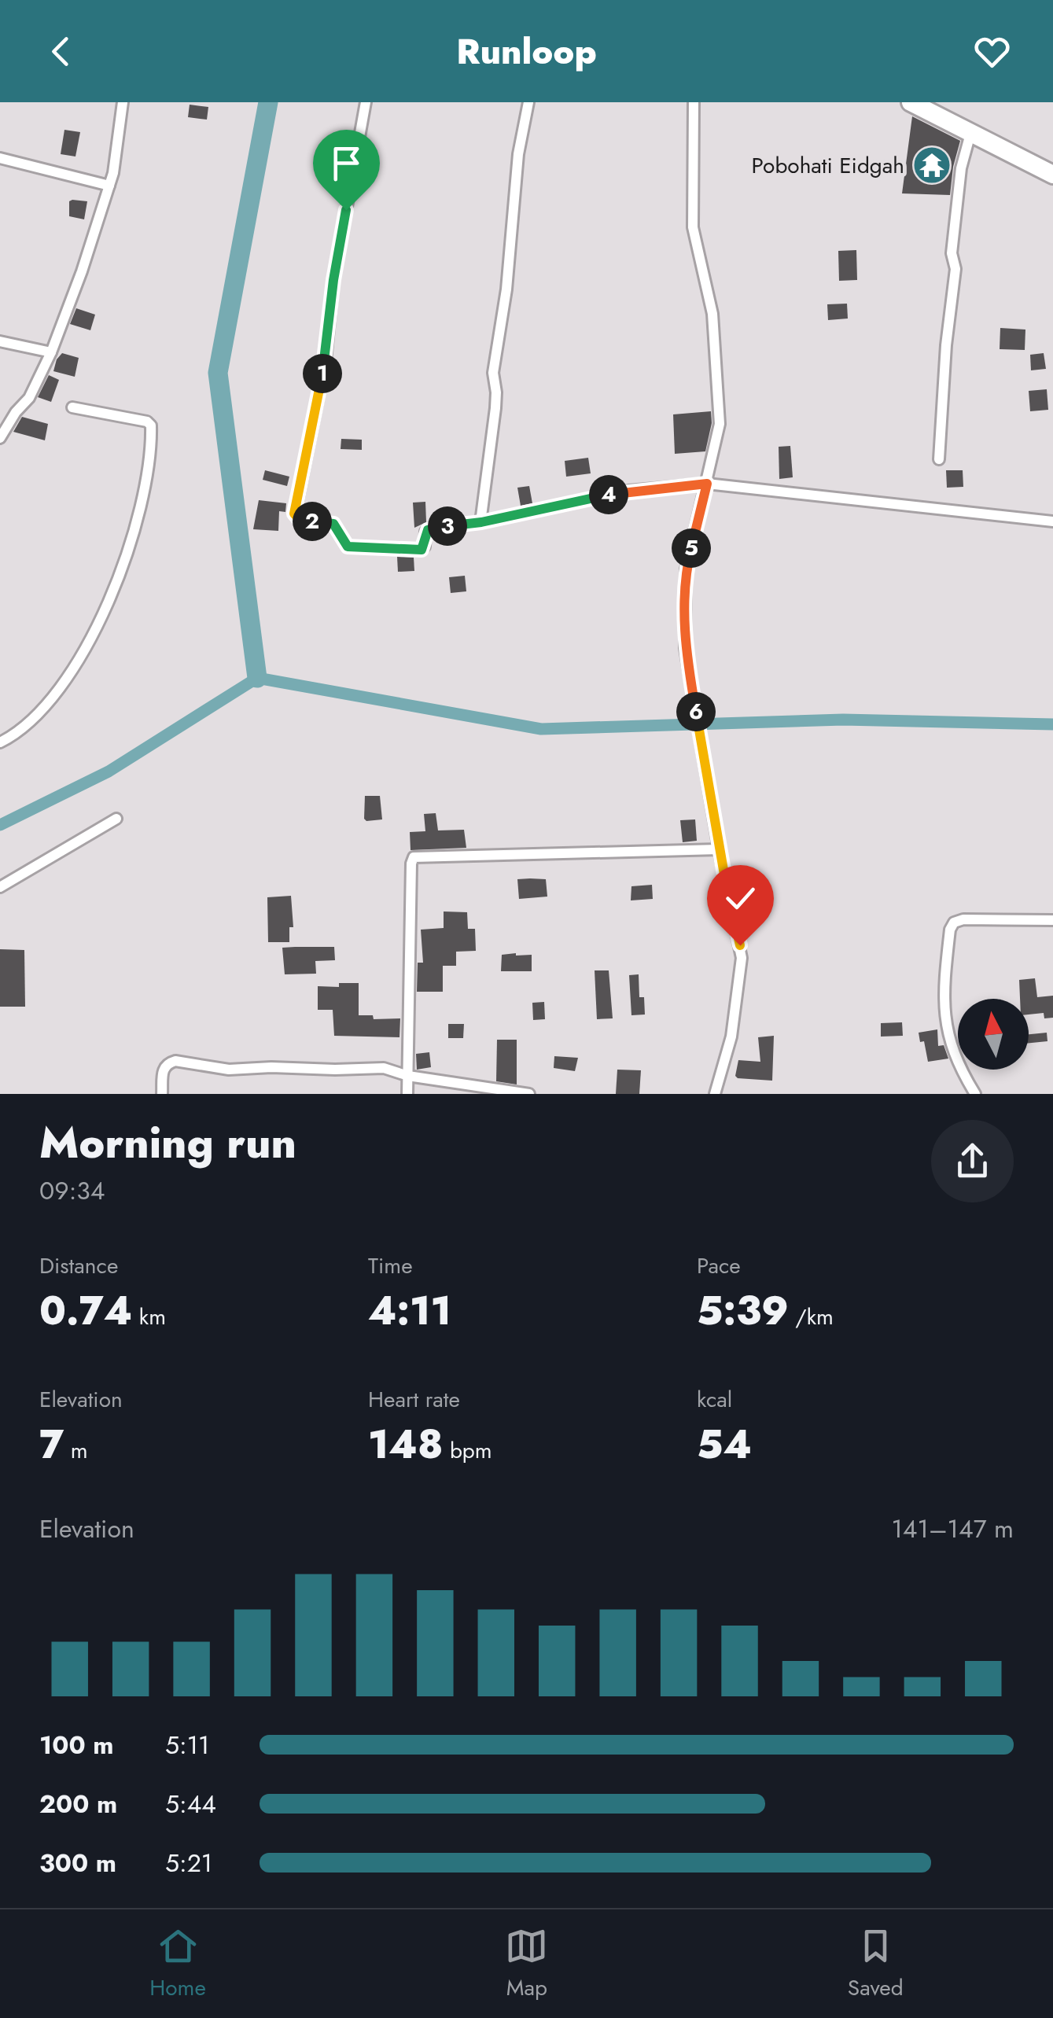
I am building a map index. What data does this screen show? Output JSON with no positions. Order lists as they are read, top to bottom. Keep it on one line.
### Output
{"places":{"temple":["Pobohati Eidgah"]},"north":"top","page":{"header":"Runloop","pins":["1","4","2","3","5","6"],"heading":["Morning run","09:34"],"stats":[["Distance","0.74 km"],["Time","4:11"],["Pace","5:39 /km"],["Elevation","7 m"],["Heart rate","148 bpm"],["kcal","54"]],"chart":["Elevation","141–147 m"],"list":[{"name":"100 m","note":"5:11"},{"name":"200 m","note":"5:44"},{"name":"300 m","note":"5:21"}],"tabs":["Home","Map","Saved"]}}
